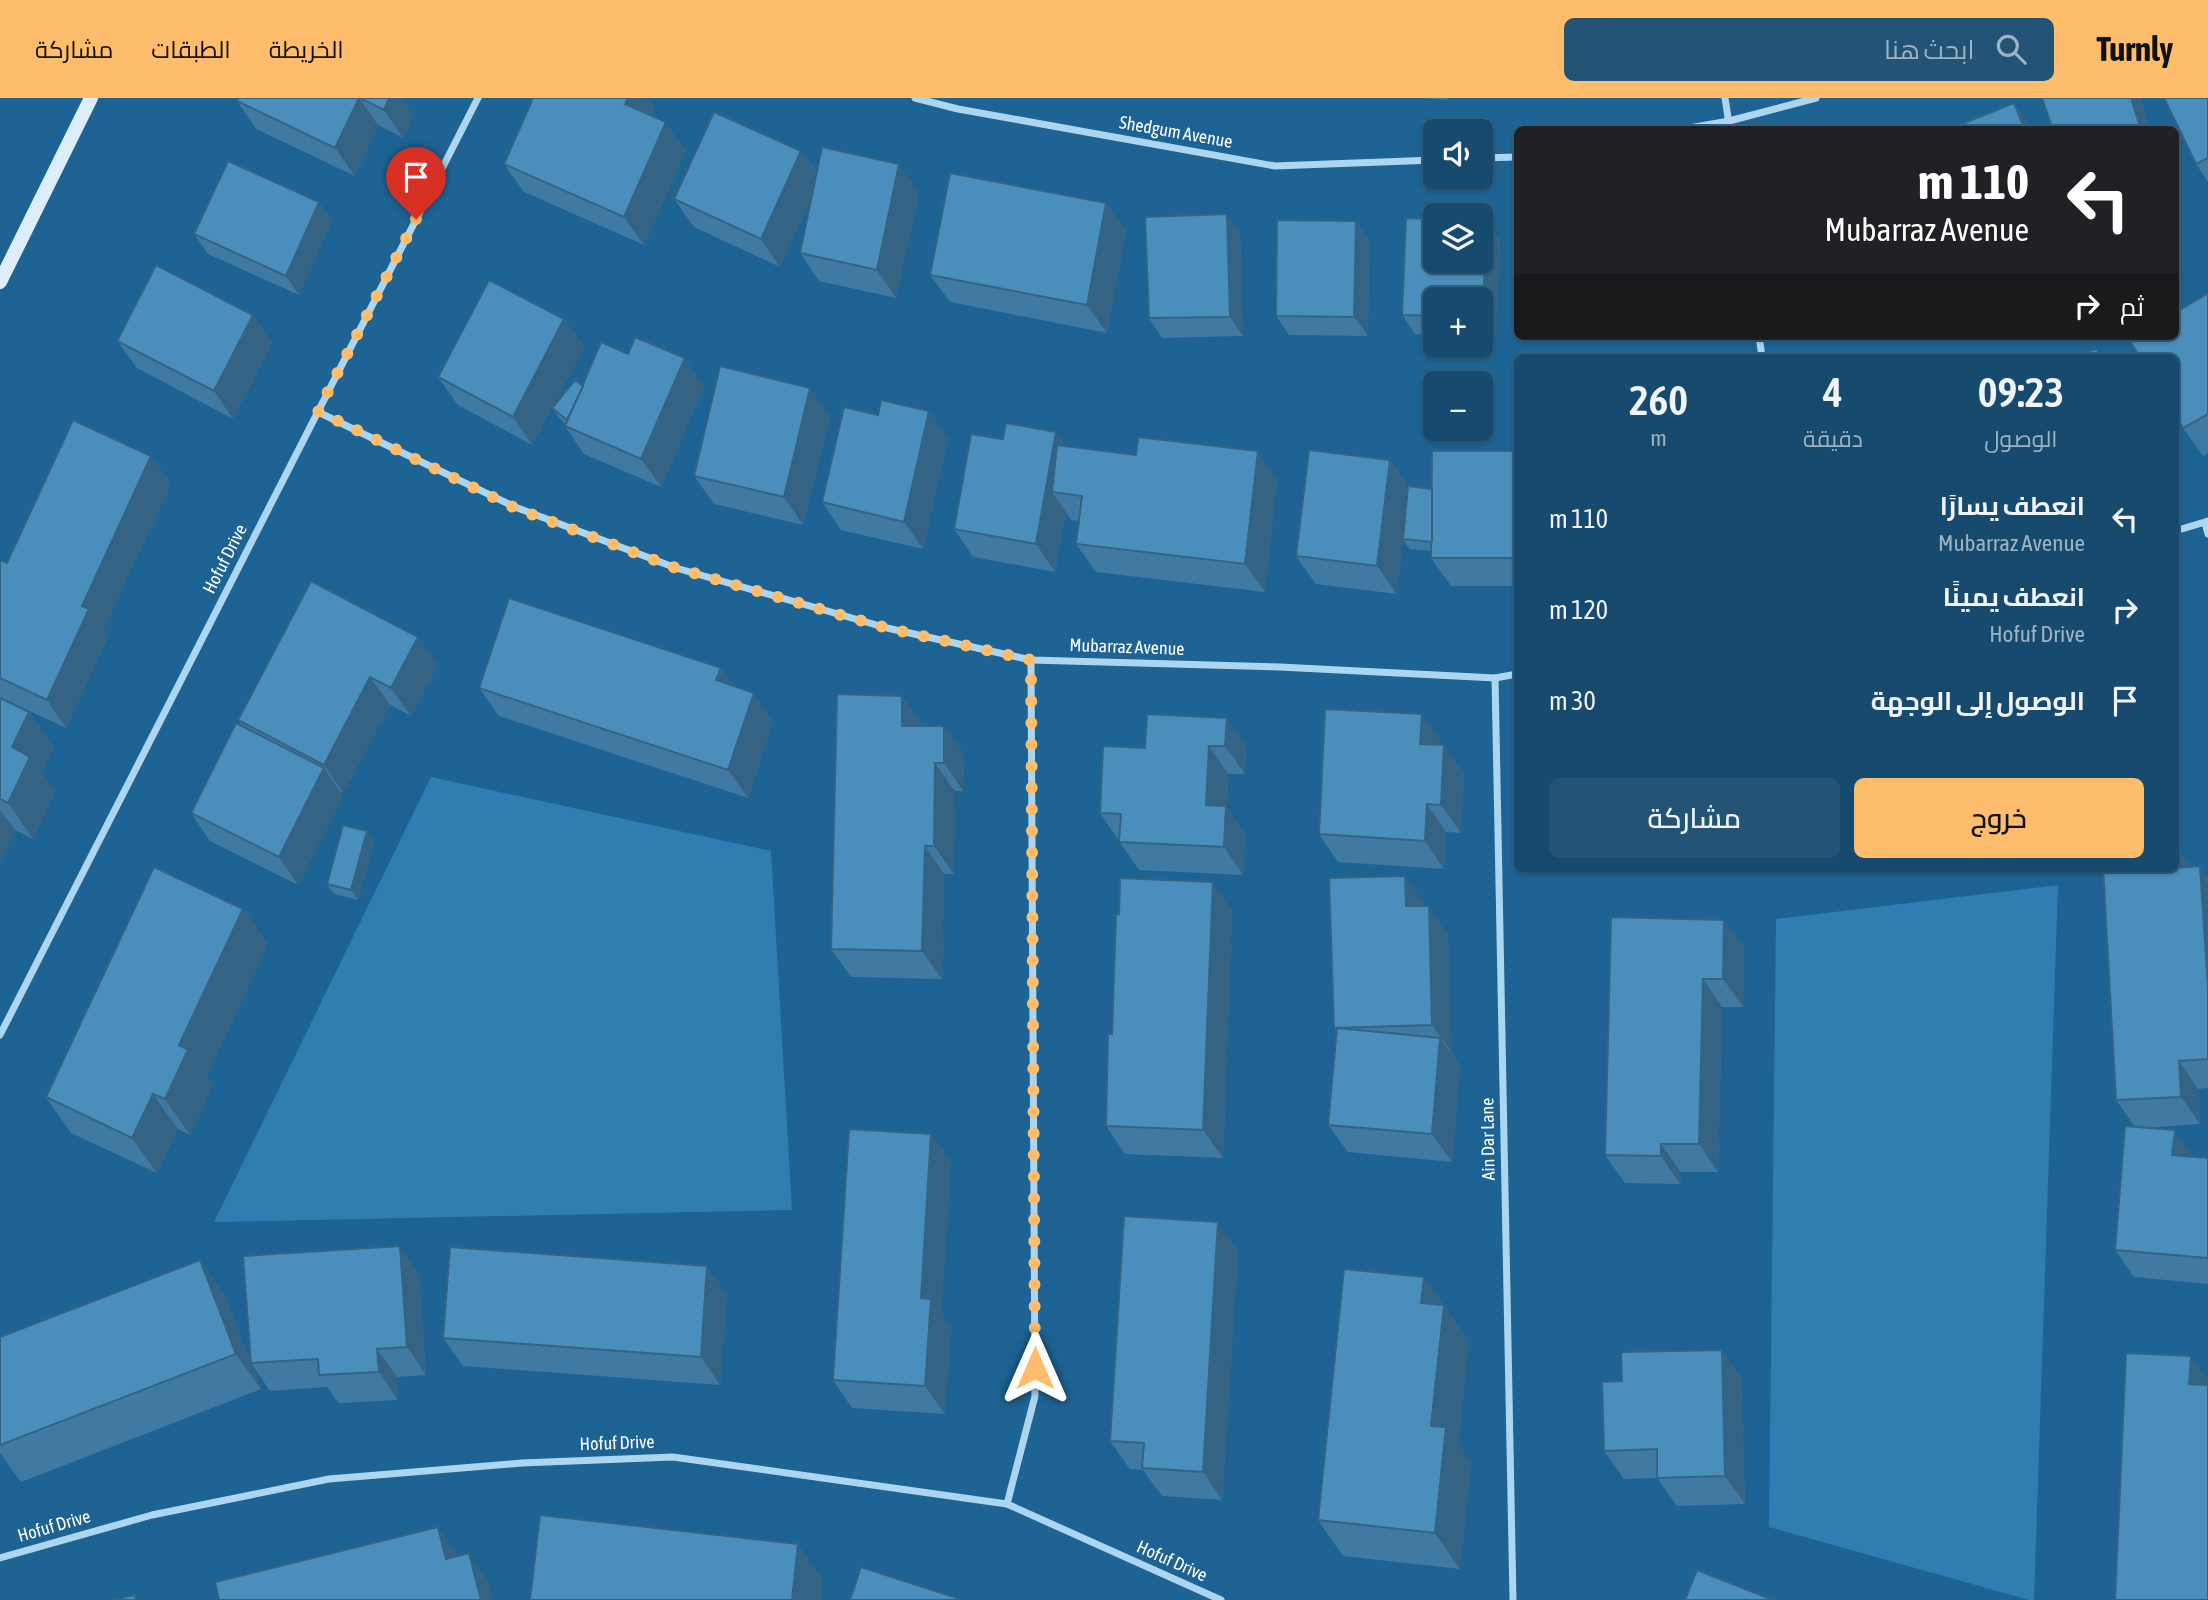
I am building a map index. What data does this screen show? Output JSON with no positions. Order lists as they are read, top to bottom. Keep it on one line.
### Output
{"streets":{"street":["Shedgum Avenue","Hofuf Drive","Mubarraz Avenue","Ain Dar Lane"]},"crossings":[["Hofuf Drive","Mubarraz Avenue"],["Mubarraz Avenue","Ain Dar Lane"]],"page":{"header":"Turnly","search":"ابحث هنا","nav":["الخريطة","الطبقات","مشاركة"],"map_buttons":["+","−"],"turn":["110 m","Mubarraz Avenue"],"then":"ثم","eta":["09:23","الوصول","4","دقيقة","260","m"],"list":[{"name":"انعطف يسارًا","note":"Mubarraz Avenue","value":"110 m"},{"name":"انعطف يمينًا","note":"Hofuf Drive","value":"120 m"},{"name":"الوصول إلى الوجهة","value":"30 m"}],"buttons":["خروج","مشاركة"]}}
